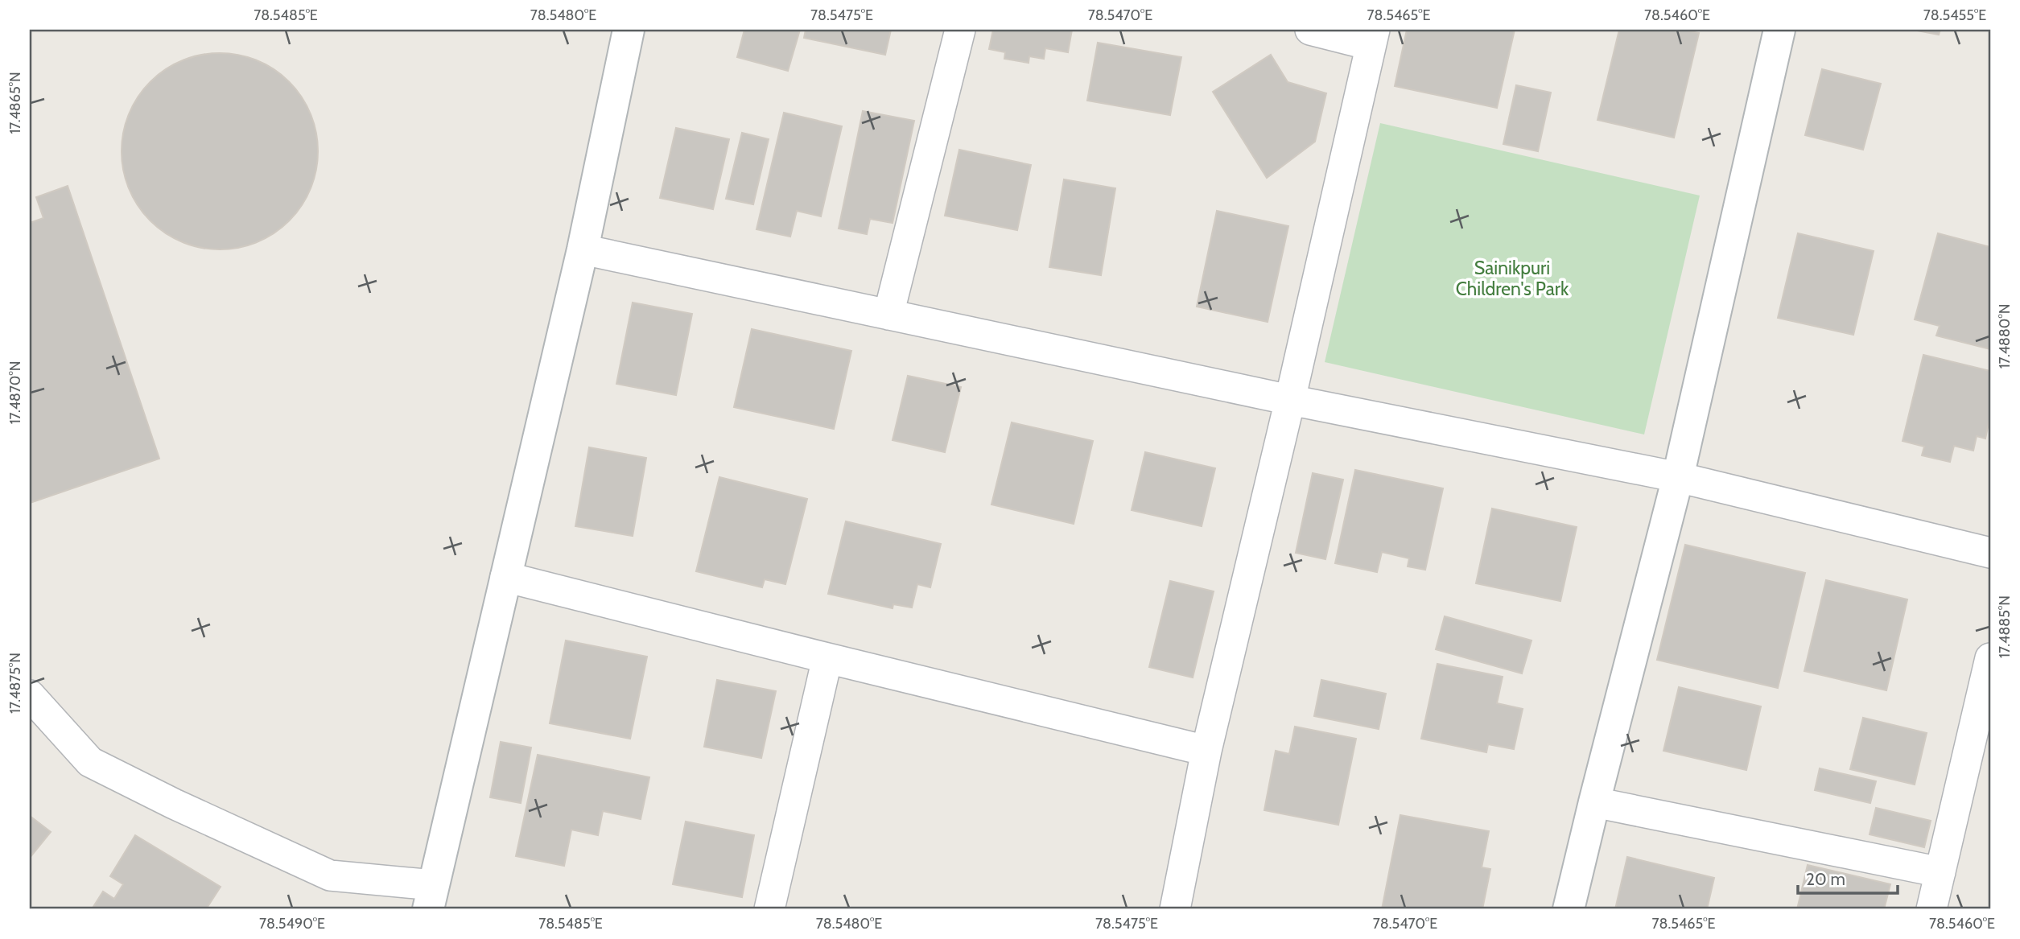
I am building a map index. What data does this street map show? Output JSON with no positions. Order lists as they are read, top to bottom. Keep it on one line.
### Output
{"parks":["Sainikpuri Children's Park"],"scale_bar":"20 m","coordinates":["78.5485°E","78.5480°E","78.5475°E","78.5470°E","78.5465°E","78.5460°E","78.5455°E","17.4865°N","17.4880°N","17.4870°N","17.4885°N","17.4875°N","78.5490°E"]}
